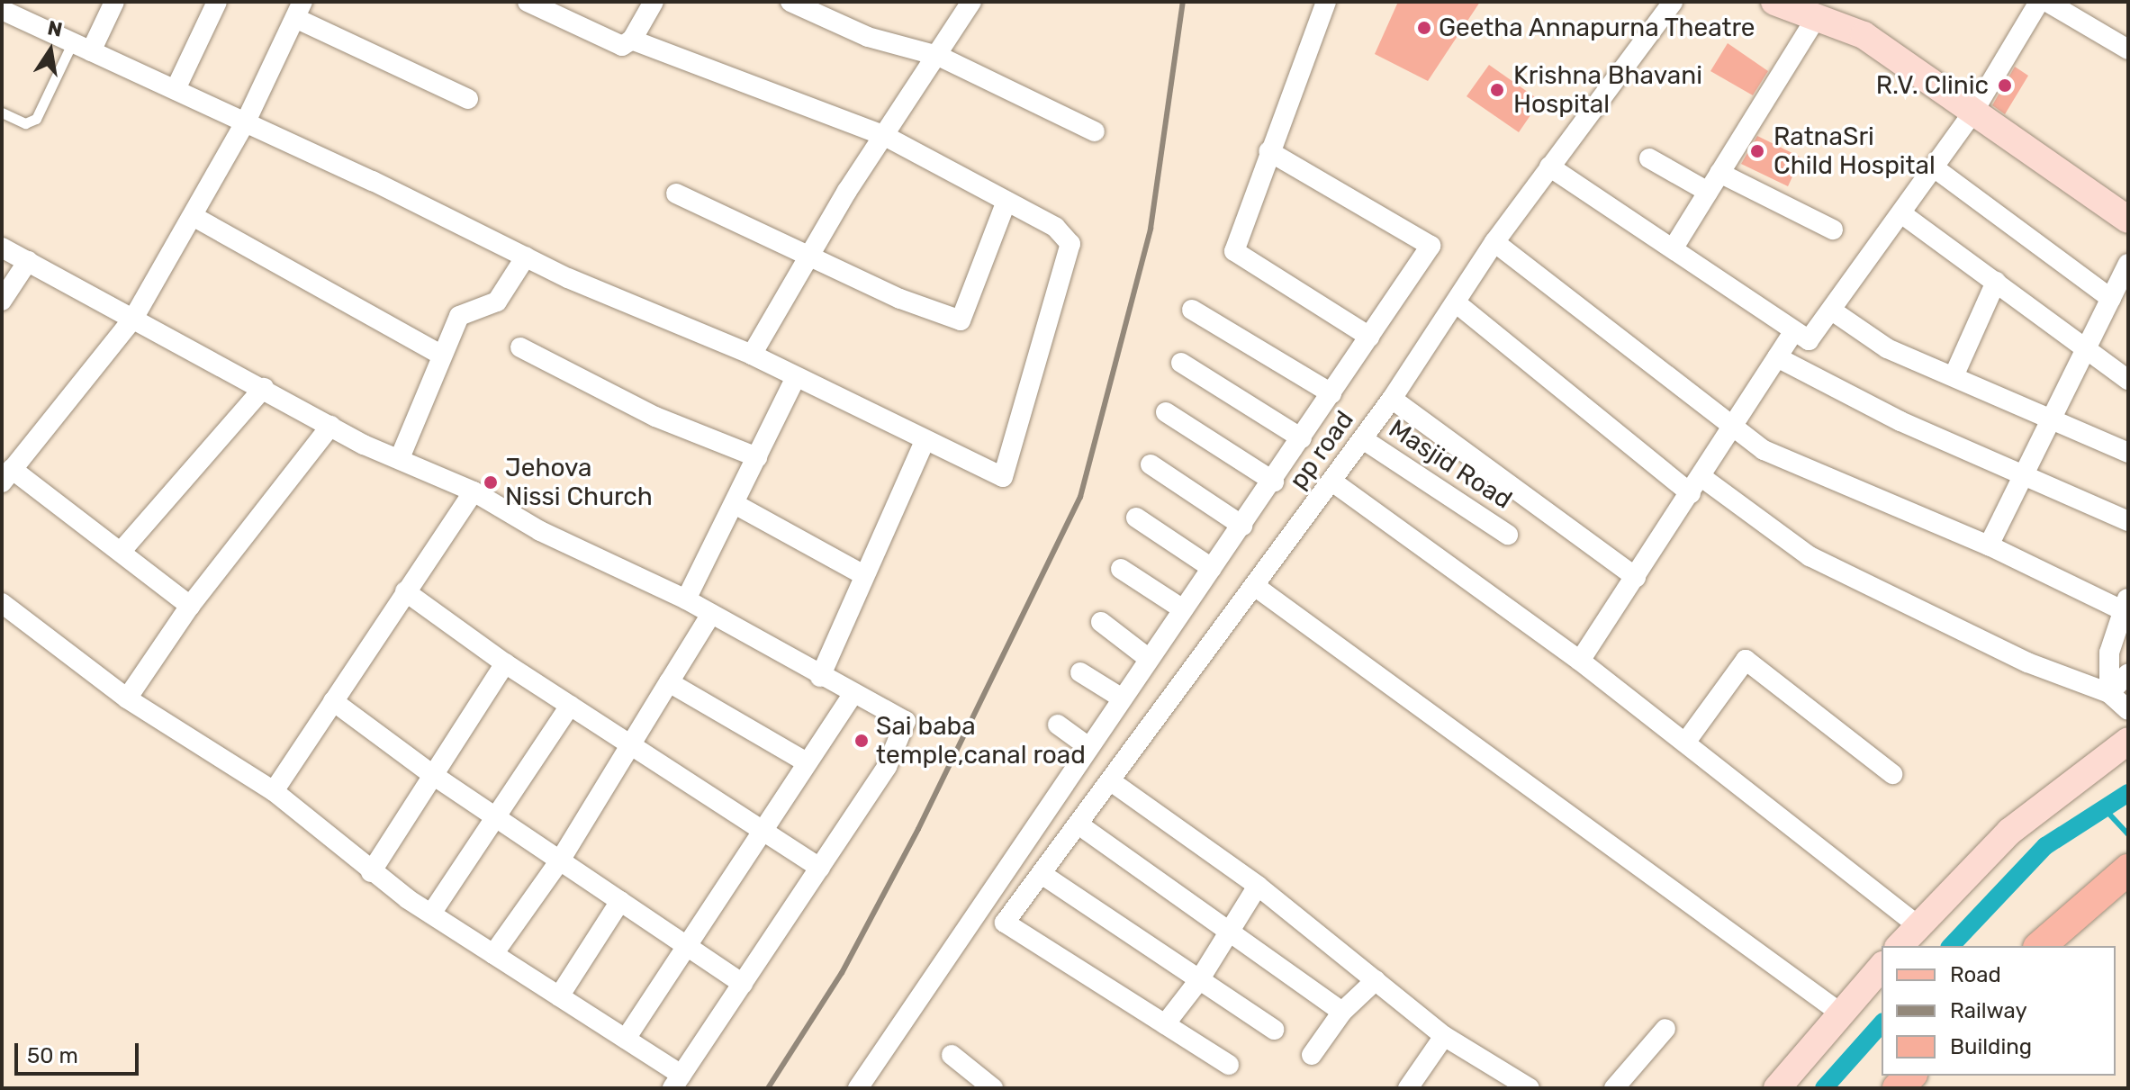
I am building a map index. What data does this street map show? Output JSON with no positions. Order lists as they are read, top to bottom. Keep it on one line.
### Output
{"streets":{"street":["pp road","Masjid Road"]},"crossings":[["pp road","Masjid Road"]],"places":["Geetha Annapurna Theatre","R.V. Clinic","Krishna Bhavani Hospital","RatnaSri Child Hospital","Jehova Nissi Church","Sai baba temple,canal road"],"legend":["Road","Railway","Building"],"scale_bar":"50 m","north":"top"}
